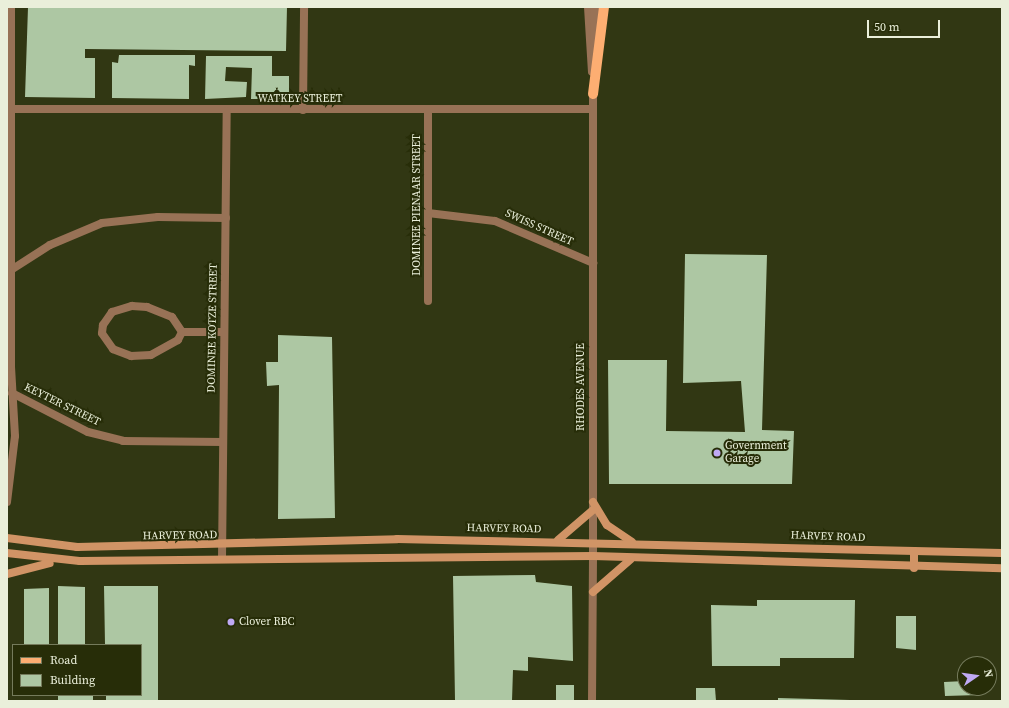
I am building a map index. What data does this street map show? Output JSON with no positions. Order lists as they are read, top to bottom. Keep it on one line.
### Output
{"streets":{"main road":["HARVEY ROAD"],"street":["WATKEY STREET","DOMINEE PIENAAR STREET","SWISS STREET","DOMINEE KOTZE STREET","RHODES AVENUE","KEYTER STREET"]},"crossings":[["WATKEY STREET","DOMINEE PIENAAR STREET"],["WATKEY STREET","DOMINEE KOTZE STREET"],["WATKEY STREET","RHODES AVENUE"],["DOMINEE PIENAAR STREET","SWISS STREET"],["SWISS STREET","RHODES AVENUE"],["DOMINEE KOTZE STREET","KEYTER STREET"],["DOMINEE KOTZE STREET","HARVEY ROAD"],["RHODES AVENUE","HARVEY ROAD"]],"places":["Government Garage","Clover RBC"],"legend":["Road","Building"],"scale_bar":"50 m","north":"right"}
